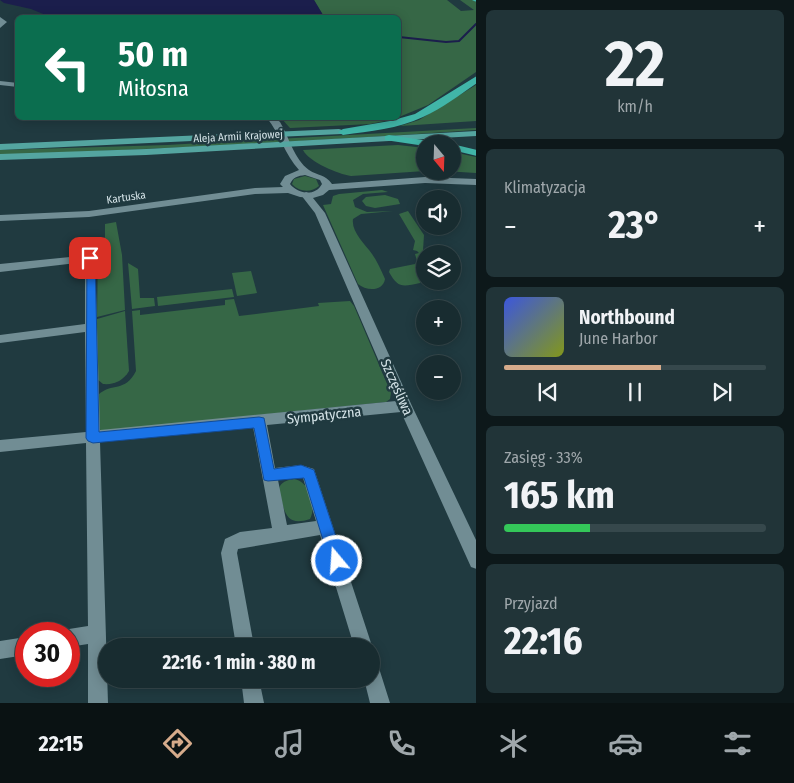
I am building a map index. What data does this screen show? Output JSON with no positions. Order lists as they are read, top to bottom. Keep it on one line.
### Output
{"streets":{"main road":["Aleja Armii Krajowej"],"street":["Kartuska","Szczęśliwa","Sympatyczna"]},"crossings":[["Kartuska","Szczęśliwa"],["Szczęśliwa","Sympatyczna"]],"north":"bottom","page":{"tile":[["22","km/h"],"Klimatyzacja",["Zasięg · 33%","165 km"],["Przyjazd","22:16"]],"turn":["50 m","Miłosna"],"map_buttons":["+","−"],"heat":["−","23°","+"],"song":["Northbound","June Harbor"],"limit":"30","trip":"22:16 · 1 min · 380 m","tabs":"22:15"}}
